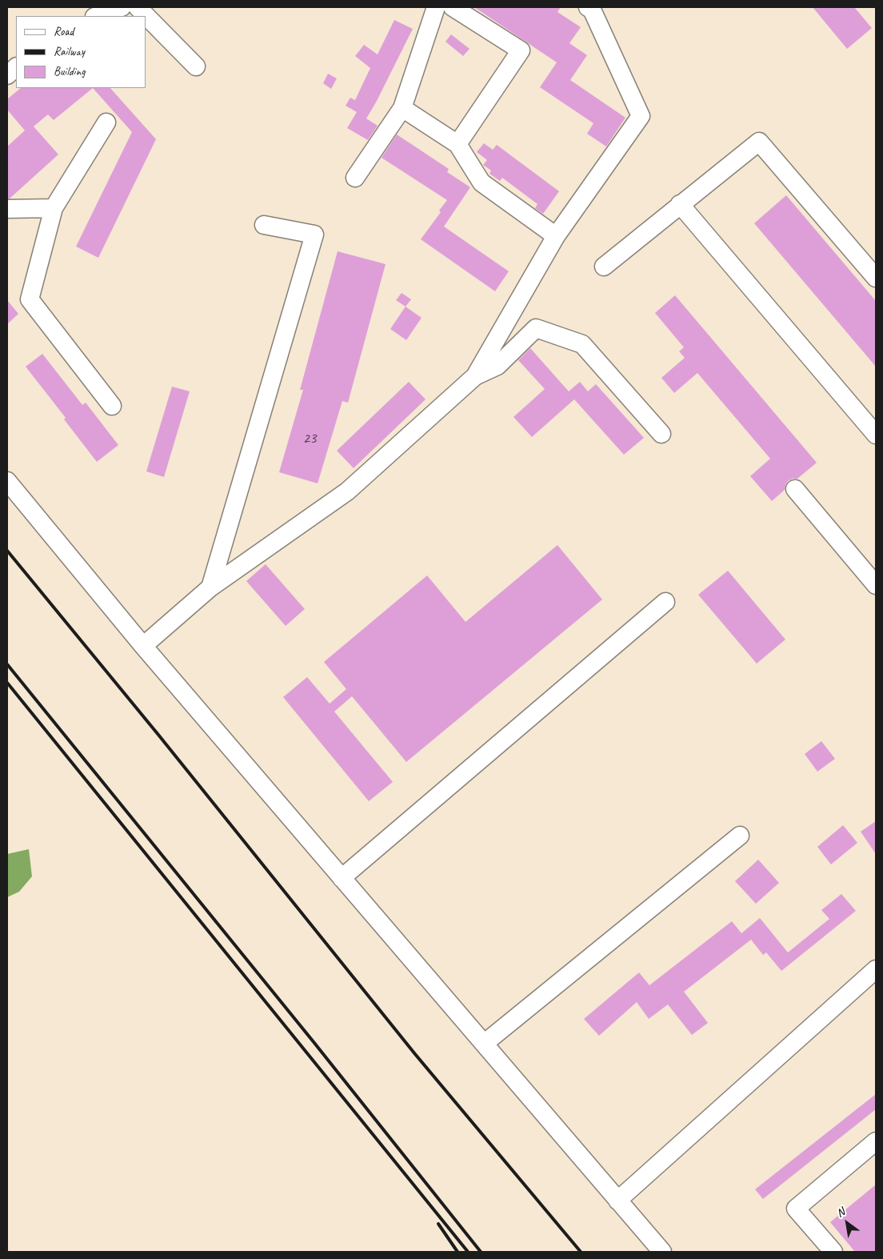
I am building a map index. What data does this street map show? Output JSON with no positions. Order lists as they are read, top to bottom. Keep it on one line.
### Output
{"house_numbers":["23"],"legend":["Road","Railway","Building"],"north":"top left"}
